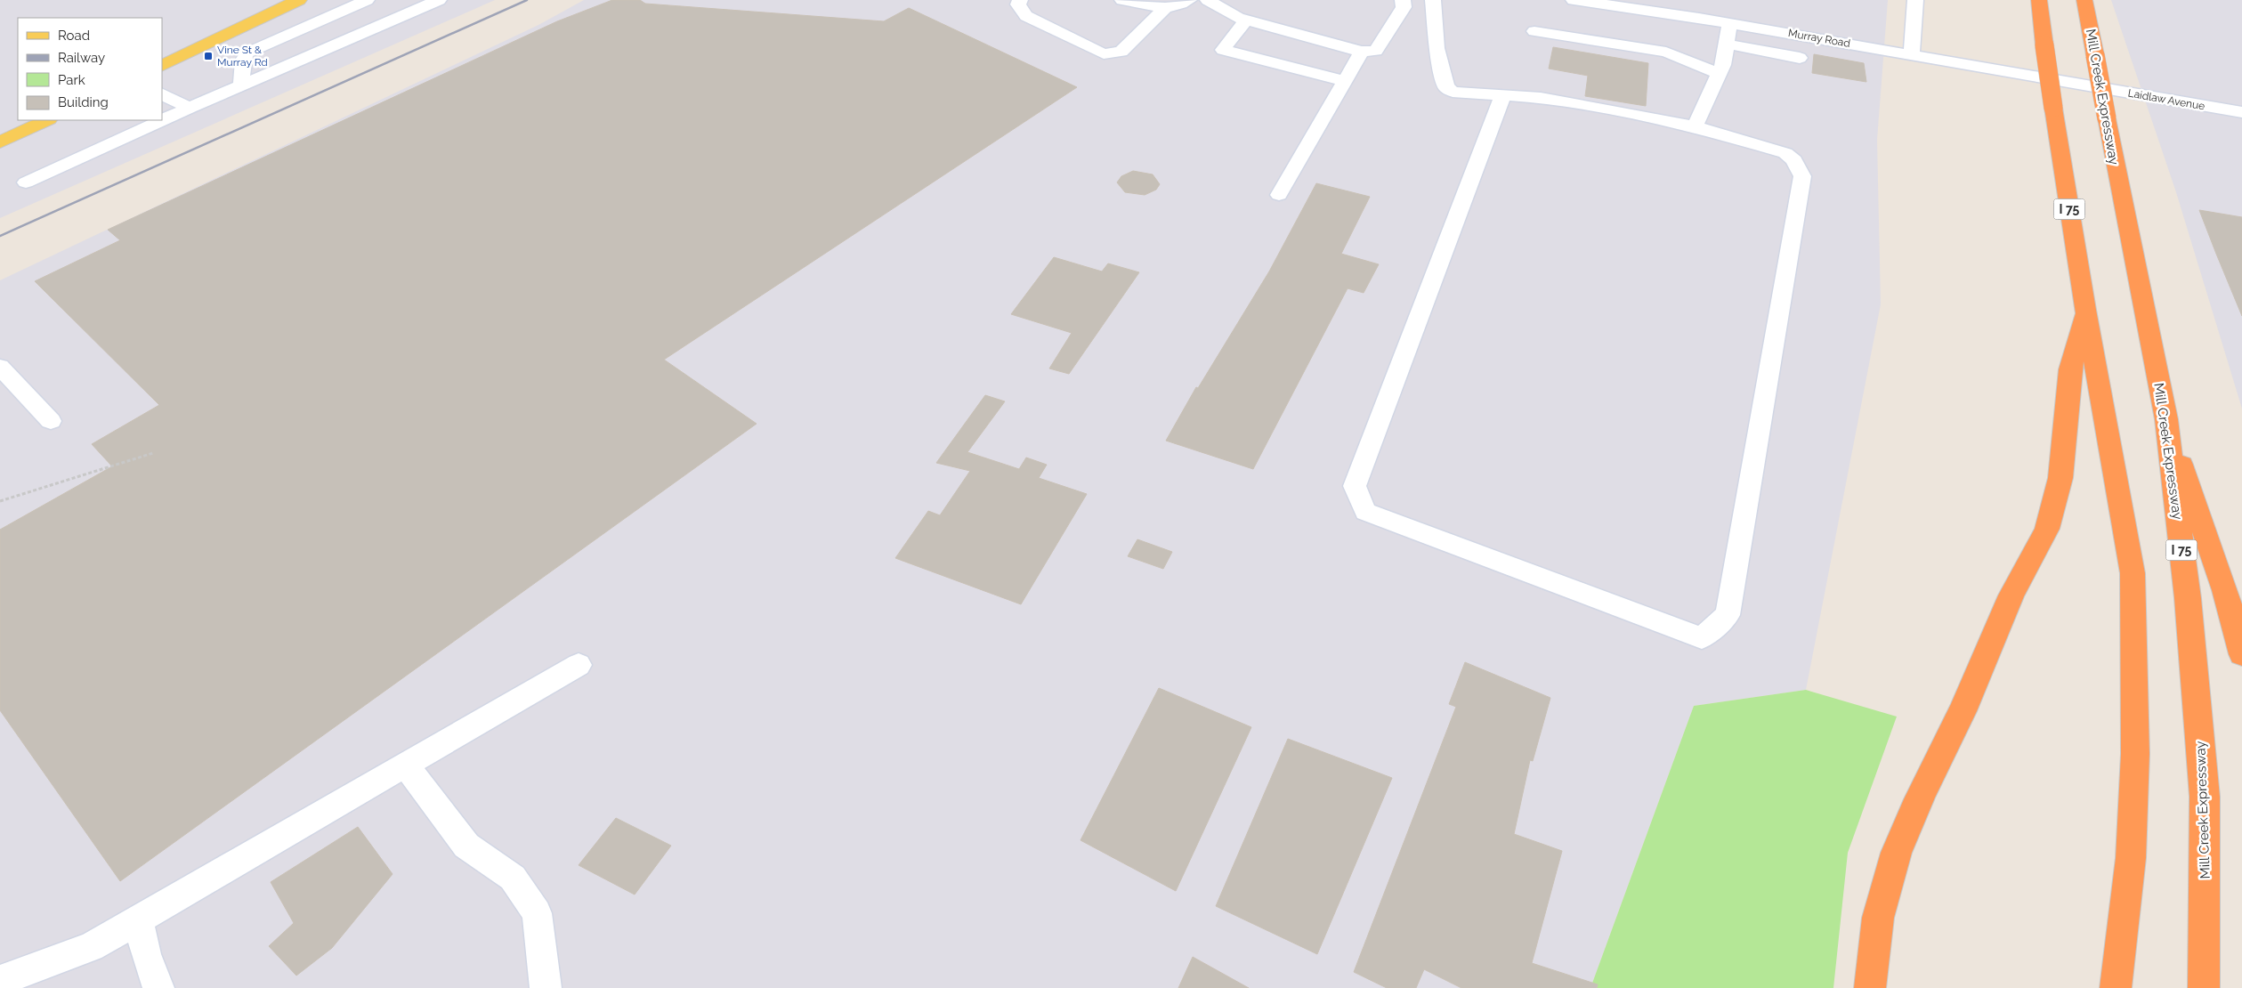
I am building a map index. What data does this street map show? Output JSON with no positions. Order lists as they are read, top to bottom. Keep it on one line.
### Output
{"streets":{"highway":["Mill Creek Expressway","I 75"],"street":["Murray Road","Laidlaw Avenue"]},"crossings":[["Murray Road","Laidlaw Avenue"]],"places":{"transit":["Vine St & Murray Rd"]},"legend":["Road","Railway","Park","Building"]}
